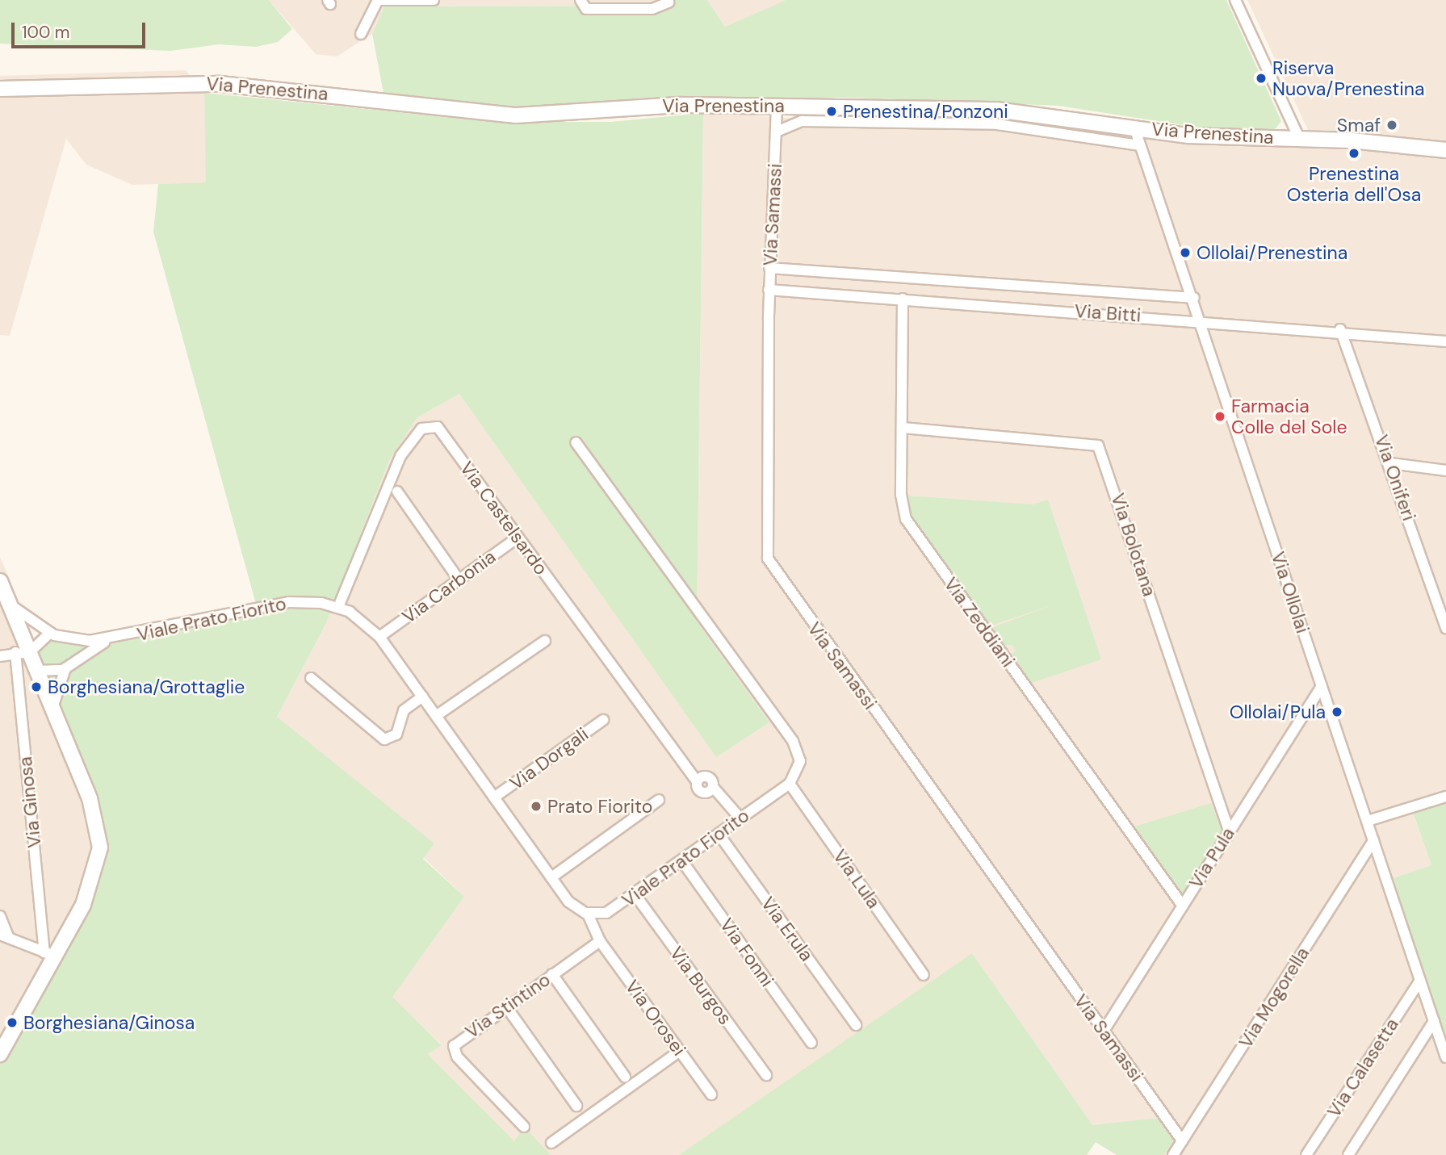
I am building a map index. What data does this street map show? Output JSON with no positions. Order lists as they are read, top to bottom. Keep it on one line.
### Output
{"streets":{"main road":["Via Prenestina"],"street":["Via Samassi","Via Bitti","Via Oniferi","Via Castelsardo","Via Bolotana","Via Carbonia","Via Ollolai","Viale Prato Fiorito","Via Zeddiani","Via Dorgali","Via Ginosa","Via Pula","Via Lula","Via Erula","Via Fonni","Via Burgos","Via Mogorella","Via Stintino","Via Orosei","Via Calasetta"]},"crossings":[["Via Prenestina","Via Samassi"],["Via Prenestina","Via Ollolai"],["Via Samassi","Via Bitti"],["Via Samassi","Via Pula"],["Via Samassi","Via Mogorella"],["Via Bitti","Via Oniferi"],["Via Bitti","Via Ollolai"],["Via Bitti","Via Zeddiani"],["Via Castelsardo","Via Carbonia"],["Via Castelsardo","Viale Prato Fiorito"],["Via Bolotana","Via Zeddiani"],["Via Bolotana","Via Pula"],["Via Carbonia","Viale Prato Fiorito"],["Via Ollolai","Via Pula"],["Via Ollolai","Via Mogorella"],["Via Ollolai","Via Calasetta"],["Viale Prato Fiorito","Via Dorgali"],["Viale Prato Fiorito","Via Lula"],["Viale Prato Fiorito","Via Erula"],["Viale Prato Fiorito","Via Fonni"],["Viale Prato Fiorito","Via Burgos"],["Via Zeddiani","Via Pula"],["Via Stintino","Via Orosei"]],"places":["Riserva Nuova/Prenestina","Prenestina/Ponzoni","Smaf","Prenestina Osteria dell'Osa","Ollolai/Prenestina","Farmacia Colle del Sole","Borghesiana/Grottaglie","Ollolai/Pula","Prato Fiorito","Borghesiana/Ginosa"],"scale_bar":"100 m"}
